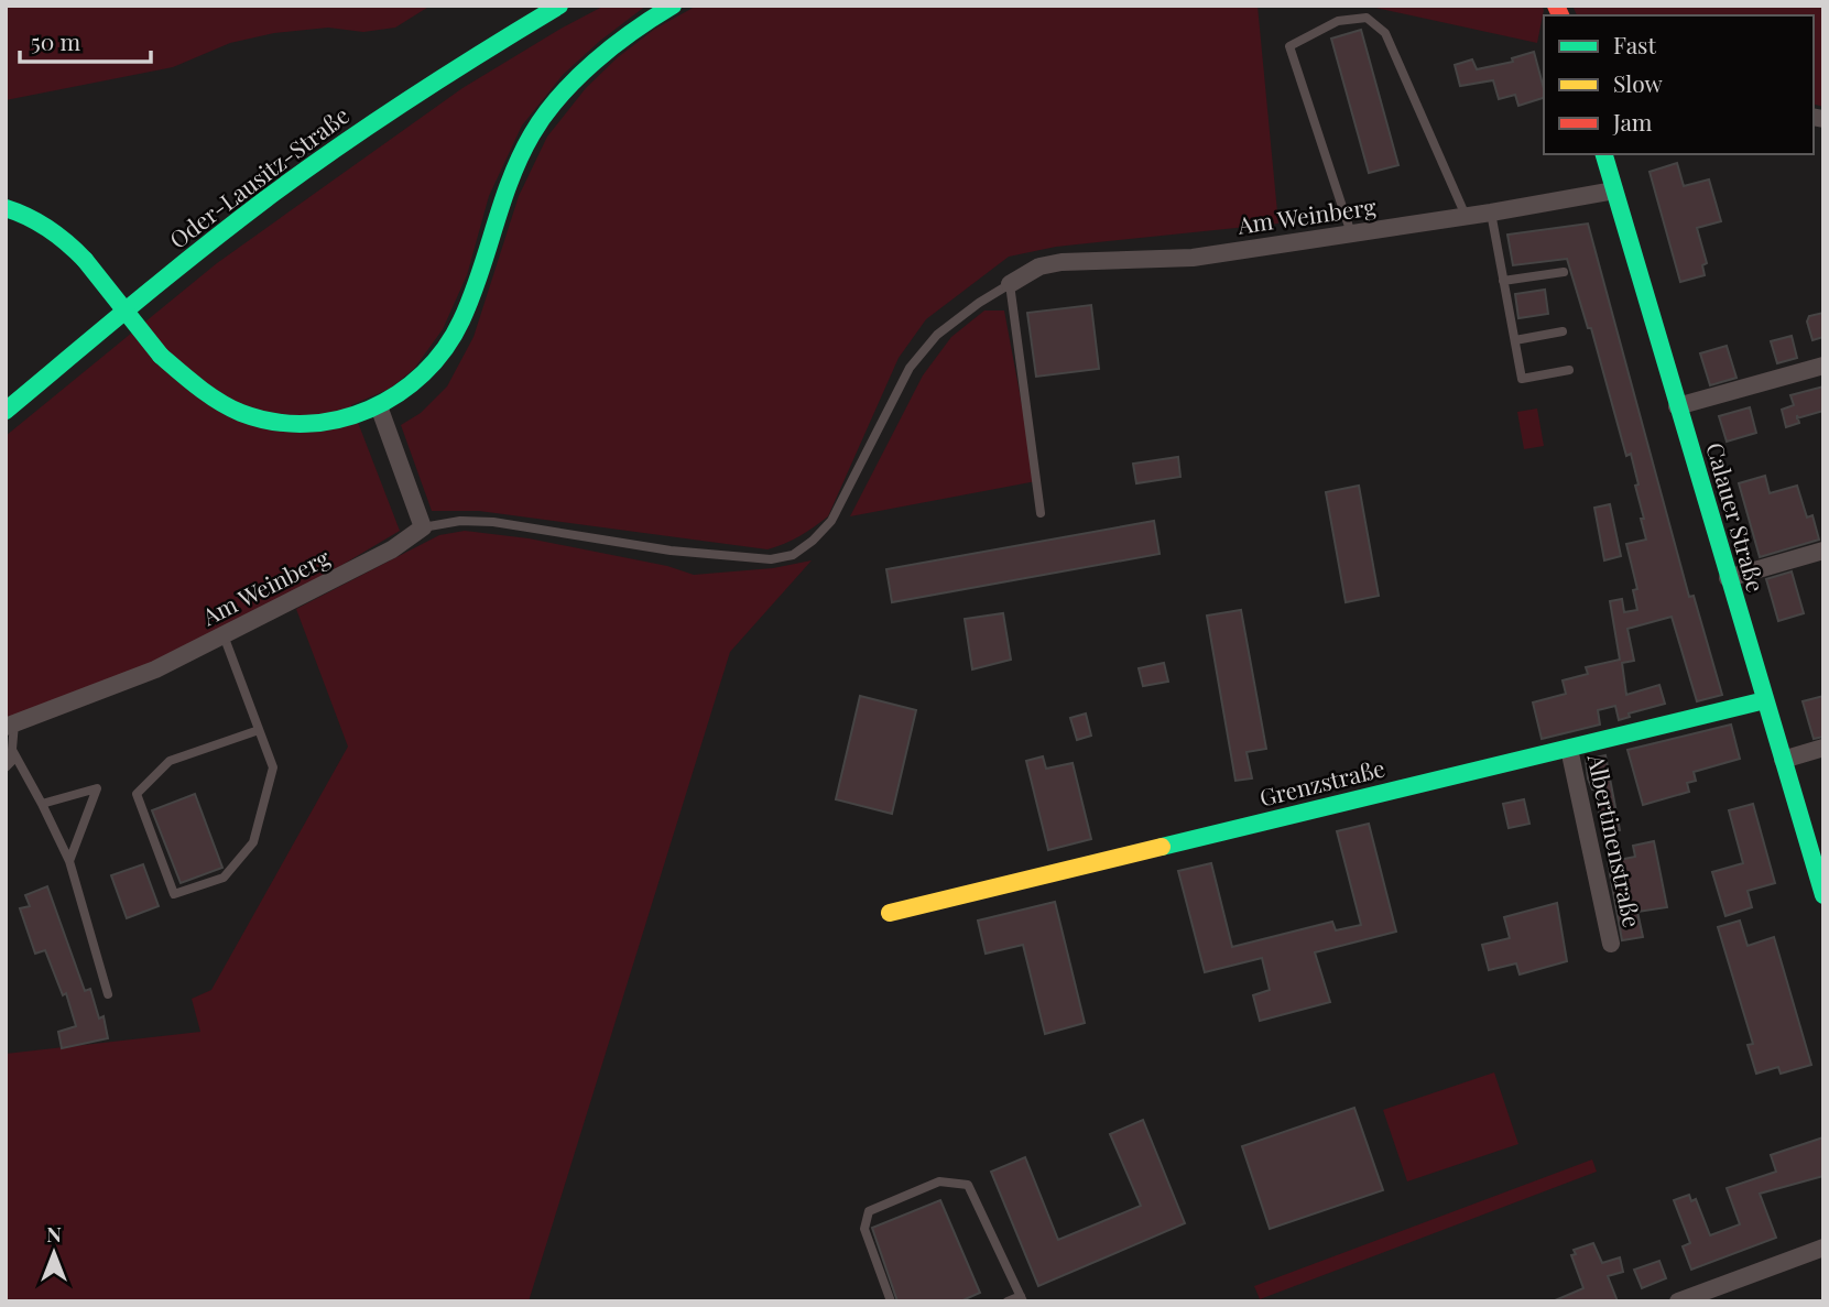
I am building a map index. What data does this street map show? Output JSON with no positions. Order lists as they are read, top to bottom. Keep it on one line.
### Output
{"streets":{"main road":["Oder-Lausitz-Straße","Calauer Straße","Grenzstraße"],"street":["Am Weinberg","Albertinenstraße"]},"crossings":[["Am Weinberg","Calauer Straße"],["Calauer Straße","Grenzstraße"],["Grenzstraße","Albertinenstraße"]],"legend":["Fast","Slow","Jam"],"scale_bar":"50 m","north":"top"}
